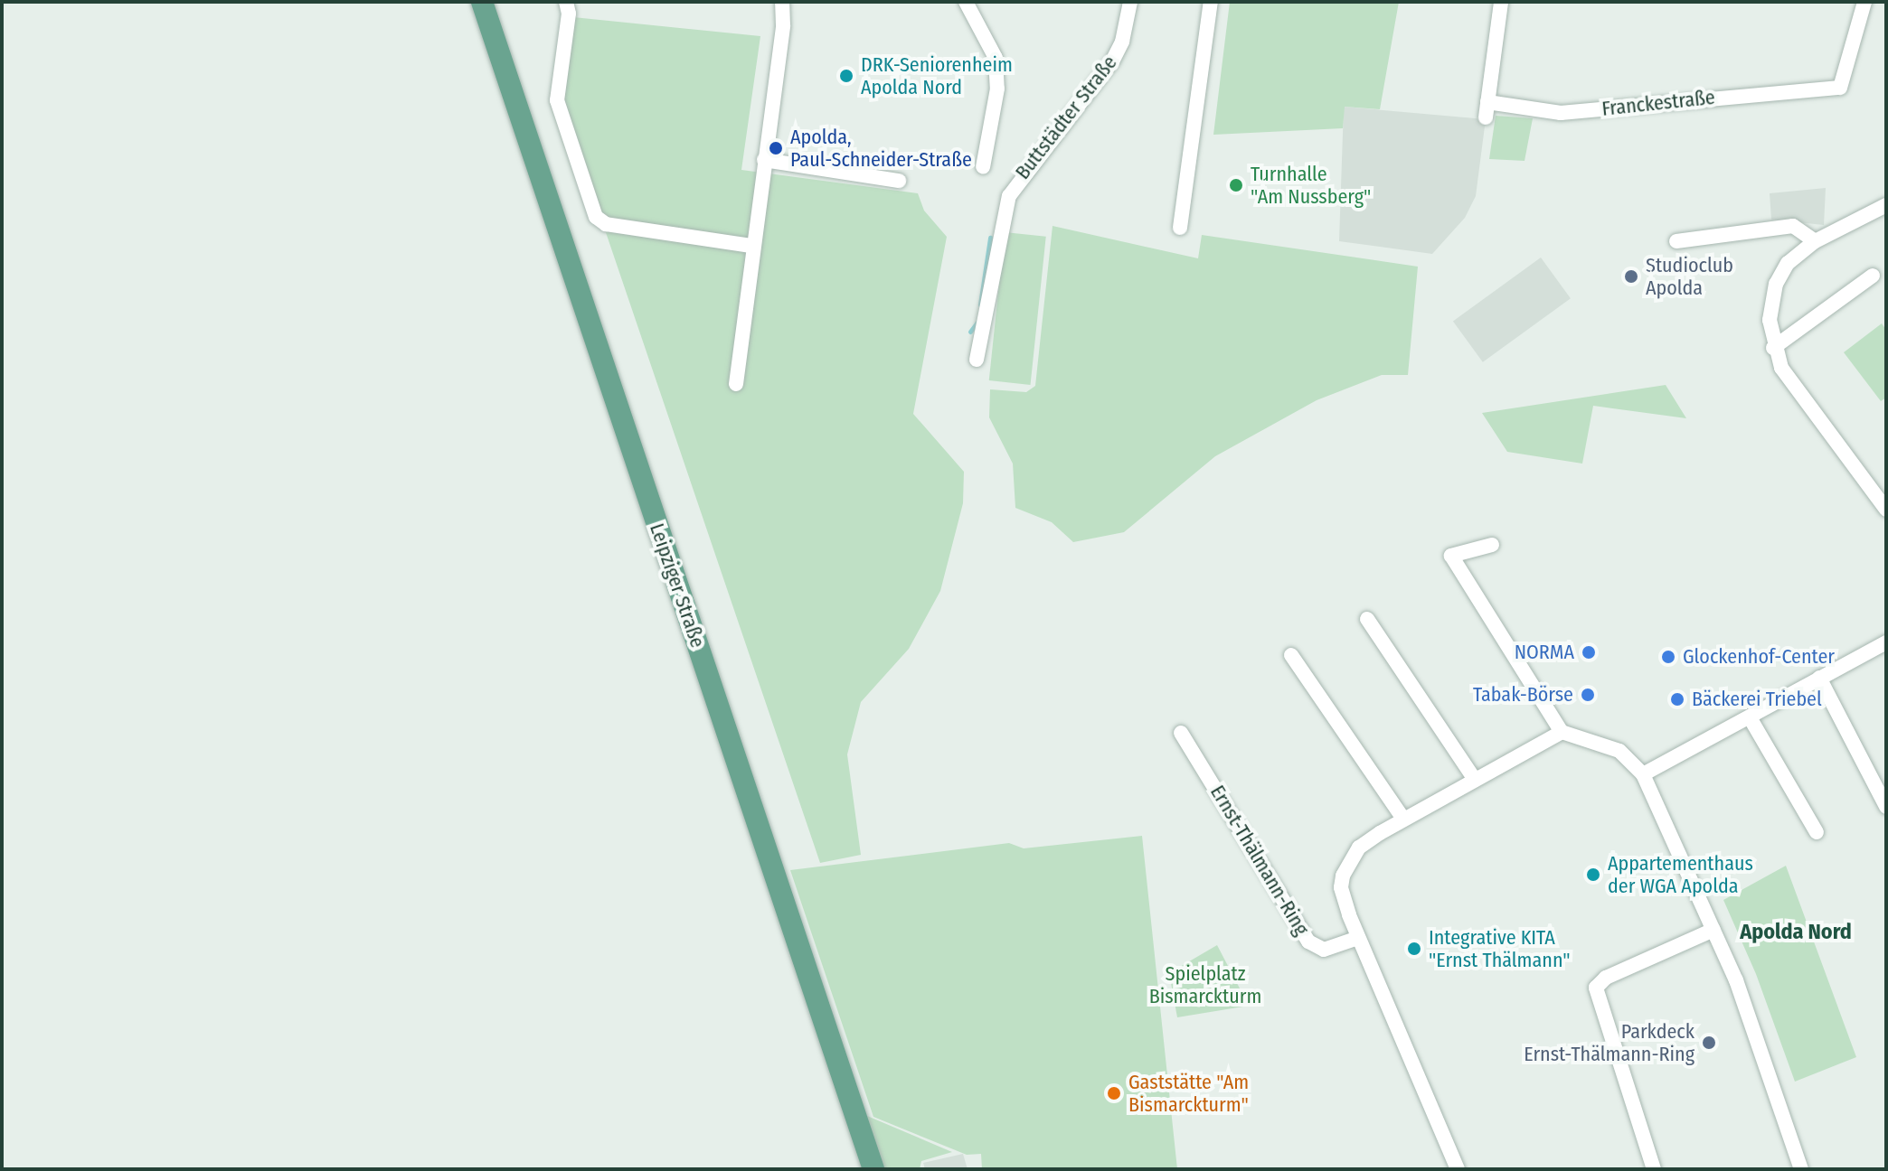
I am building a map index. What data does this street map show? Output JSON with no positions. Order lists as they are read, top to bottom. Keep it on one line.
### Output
{"streets":{"main road":["Leipziger Straße"],"street":["Franckestraße","Buttstädter Straße","Ernst-Thälmann-Ring"]},"districts":["Apolda Nord"],"parks":["Spielplatz Bismarckturm"],"places":["DRK-Seniorenheim Apolda Nord","Apolda, Paul-Schneider-Straße","Turnhalle \"Am Nussberg\"","Studioclub Apolda","NORMA","Glockenhof-Center","Tabak-Börse","Bäckerei Triebel","Appartementhaus der WGA Apolda","Integrative KITA \"Ernst Thälmann\"","Parkdeck Ernst-Thälmann-Ring","Gaststätte \"Am Bismarckturm\""]}
